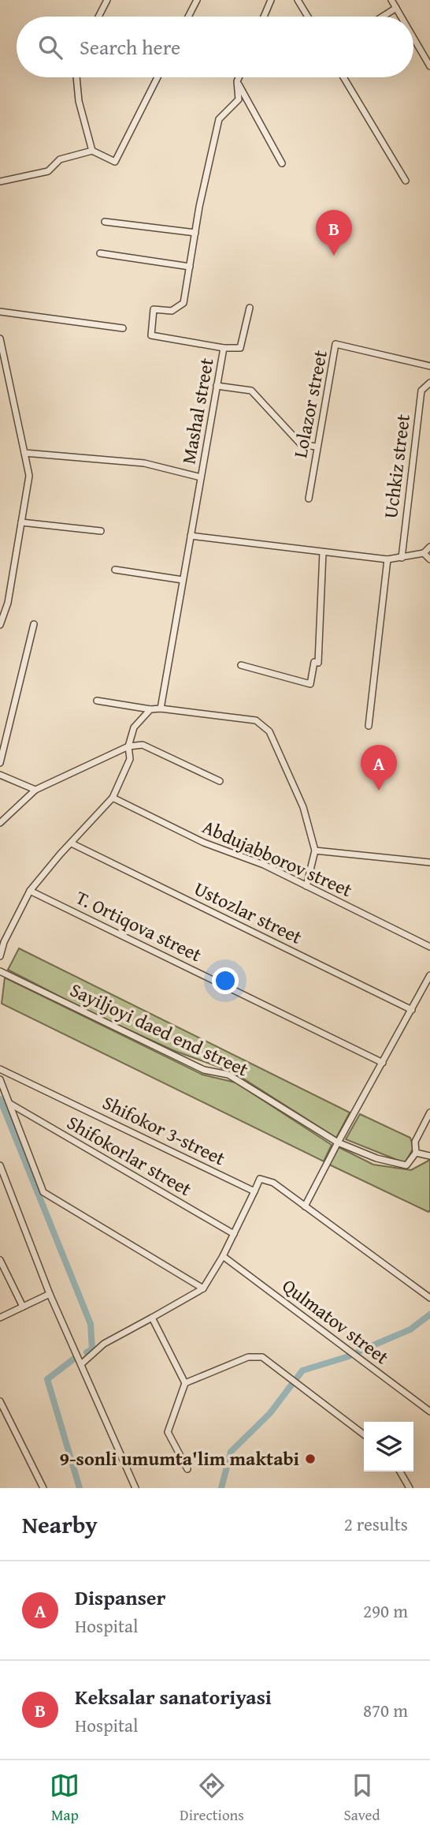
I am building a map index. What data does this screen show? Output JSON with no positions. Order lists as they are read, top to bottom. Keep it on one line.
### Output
{"streets":{"street":["Lolazor street","Mashal street","Uchkiz street","Abdujabborov street","Ustozlar street","T. Ortiqova street","Sayiljoyi daed end street","Shifokor 3-street","Shifokorlar street","Qulmatov street"]},"places":["9-sonli umumta'lim maktabi"],"page":{"search":"Search here","pins":["B","A"],"heading":["Nearby","2 results"],"list":[{"mark":"A","name":"Dispanser","note":"Hospital","value":"290 m"},{"mark":"B","name":"Keksalar sanatoriyasi","note":"Hospital","value":"870 m"}],"nav":["Map","Directions","Saved"]}}
